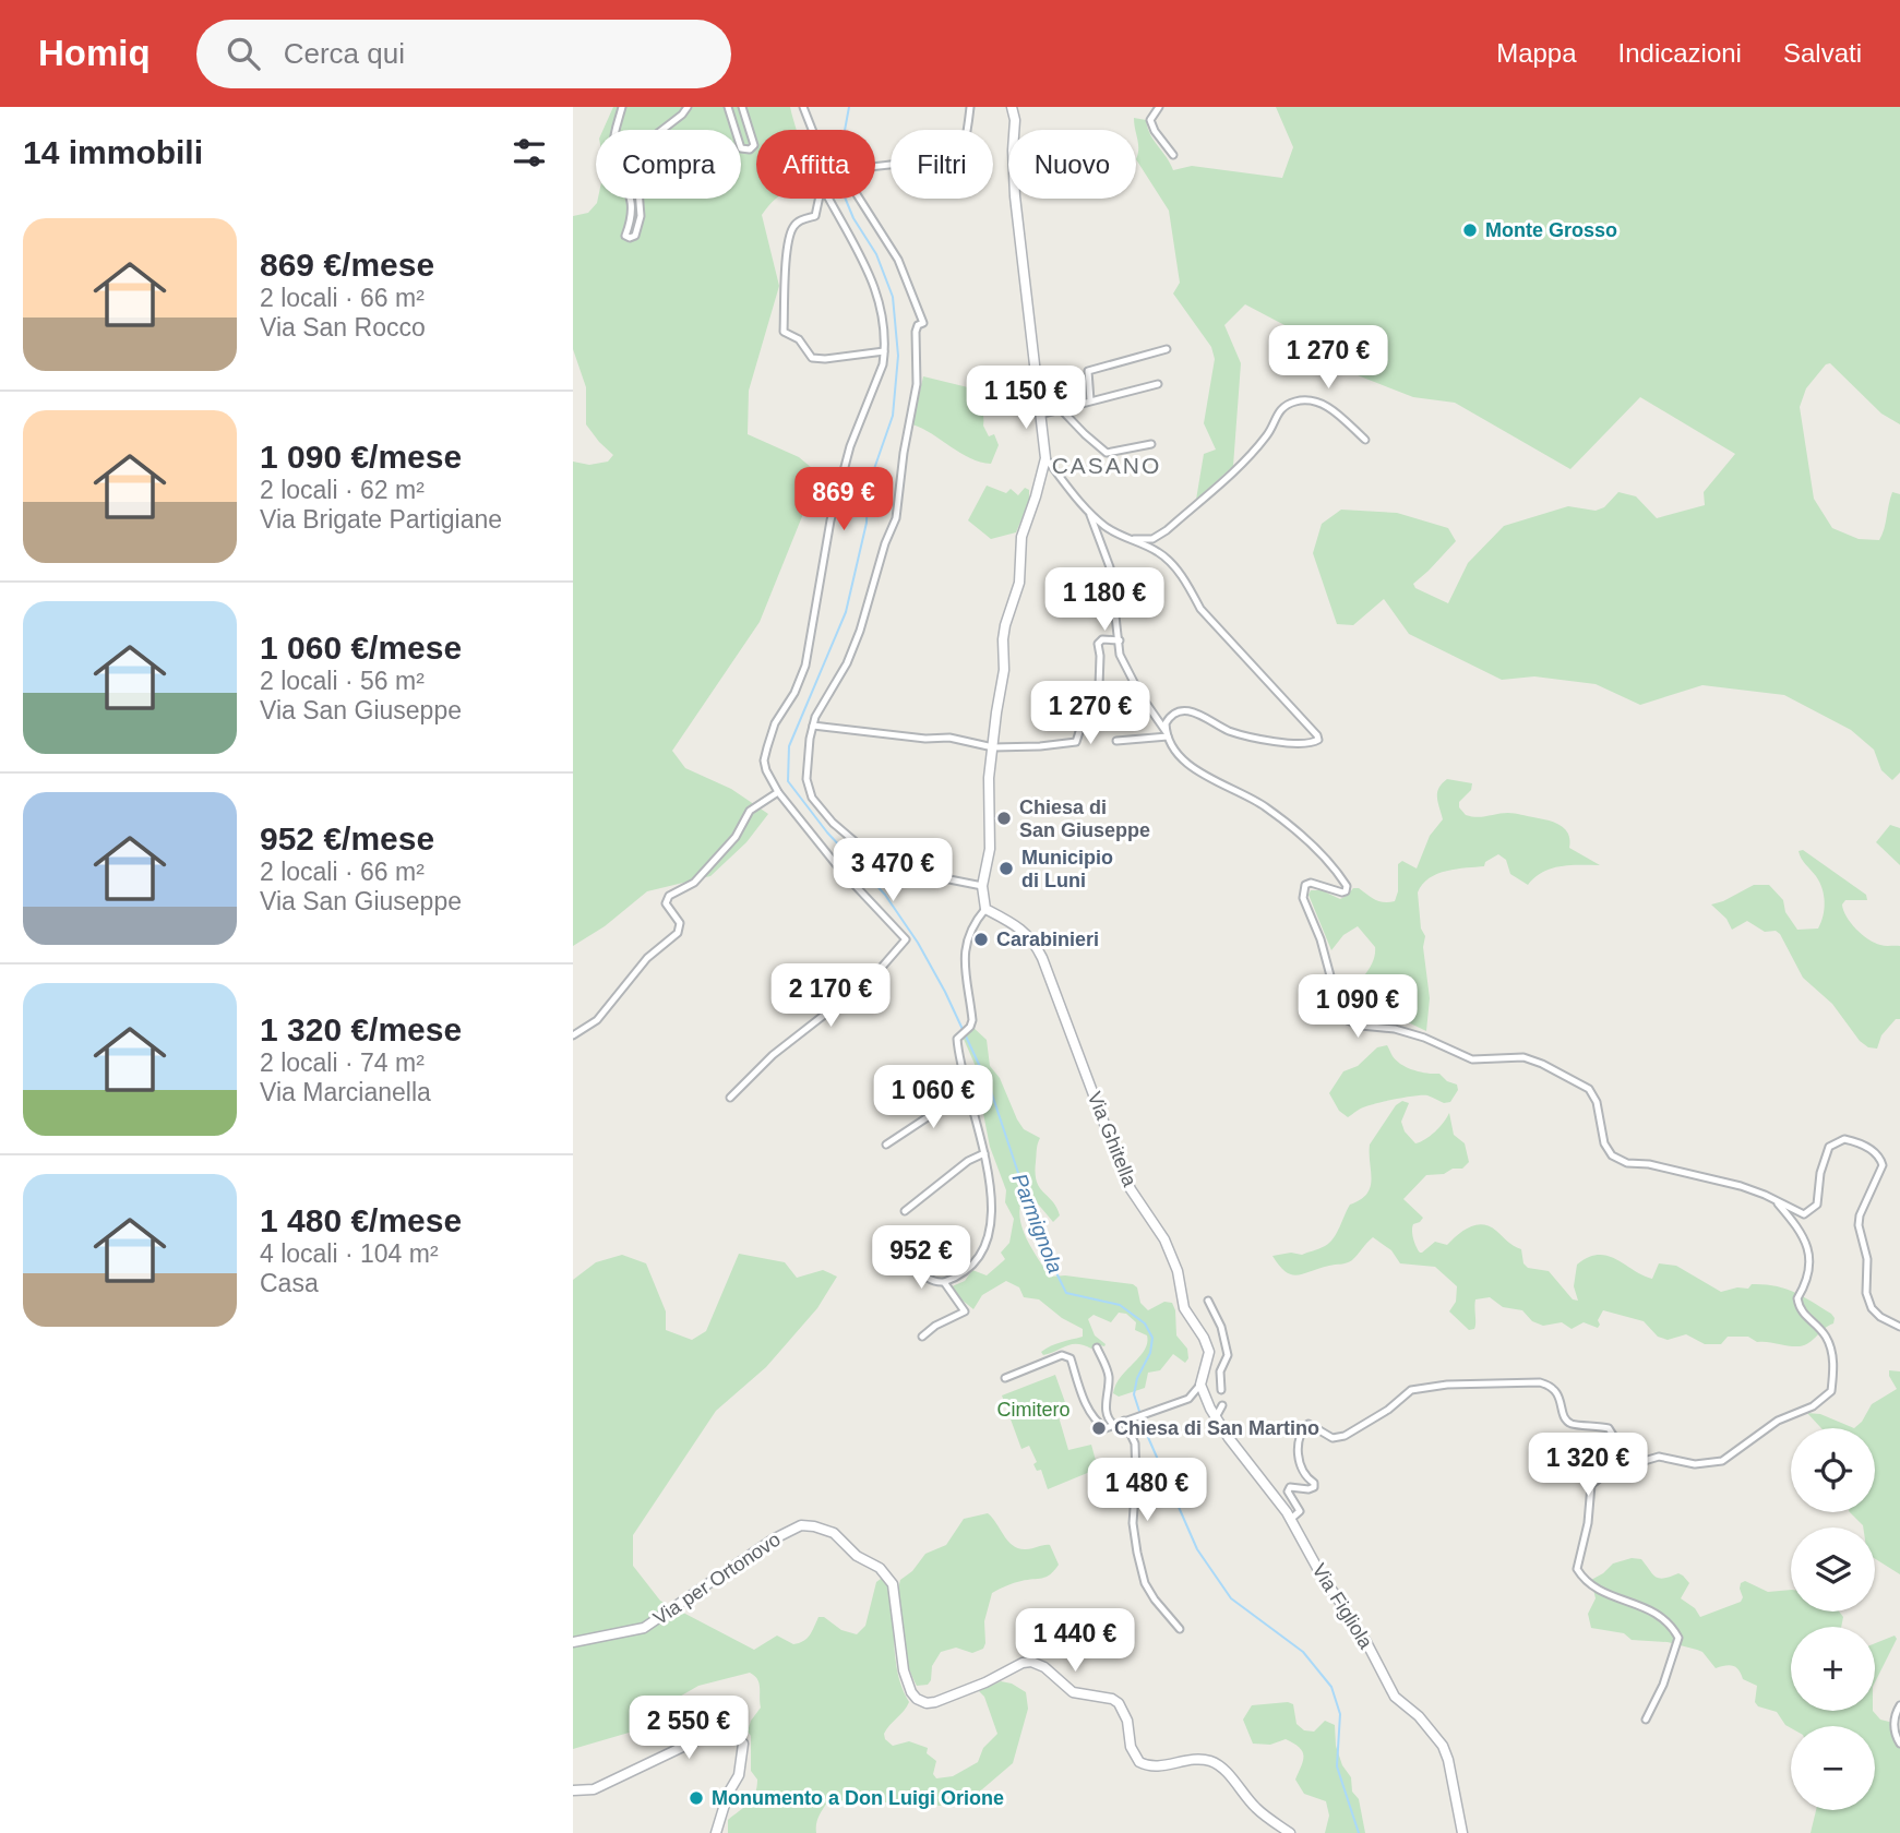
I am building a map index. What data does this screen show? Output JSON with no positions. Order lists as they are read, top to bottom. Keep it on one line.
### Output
{"streets":{"street":["Via Ghitella","Via per Ortonovo","Via Figliola"]},"crossings":[["Via Ghitella","Via Figliola"]],"districts":["CASANO"],"water":["Parmignola"],"parks":["Cimitero"],"places":["Monte Grosso","Chiesa di San Giuseppe","Municipio di Luni","Carabinieri","Chiesa di San Martino","Monumento a Don Luigi Orione"],"page":{"header":"Homiq","search":"Cerca qui","nav":["Mappa","Indicazioni","Salvati"],"heading":"14 immobili","chip":["Compra","Affitta","Filtri","Nuovo"],"list":[{"name":"869 €/mese","note":"2 locali · 66 m² · Via San Rocco"},{"name":"1 090 €/mese","note":"2 locali · 62 m² · Via Brigate Partigiane"},{"name":"1 060 €/mese","note":"2 locali · 56 m² · Via San Giuseppe"},{"name":"952 €/mese","note":"2 locali · 66 m² · Via San Giuseppe"},{"name":"1 320 €/mese","note":"2 locali · 74 m² · Via Marcianella"},{"name":"1 480 €/mese","note":"4 locali · 104 m² · Casa"}],"price":["1 270 €","1 150 €","869 €","1 180 €","1 270 €","3 470 €","2 170 €","1 090 €","1 060 €","952 €","1 320 €","1 480 €","1 440 €","2 550 €"],"map_buttons":["+","−"]}}
